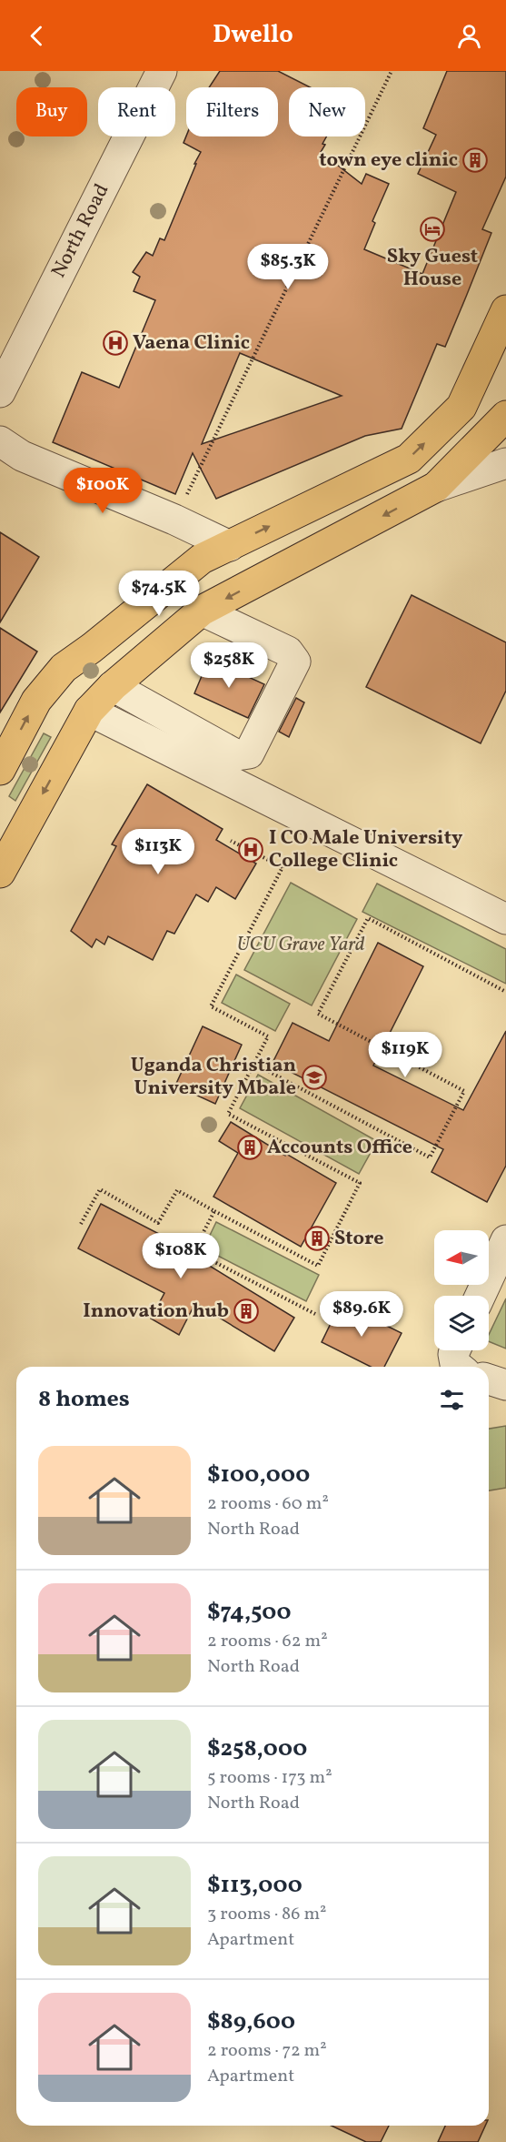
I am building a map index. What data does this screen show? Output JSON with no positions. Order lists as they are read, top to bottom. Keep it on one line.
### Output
{"streets":{"street":["North Road"]},"parks":["UCU Grave Yard"],"places":{"building":["town eye clinic","Accounts Office","Store","Innovation hub"],"hotel":["Sky Guest House"],"hospital":["Vaena Clinic","I CO Male University College Clinic"],"school or university":["Uganda Christian University Mbale"]},"north":"left","page":{"header":"Dwello","chip":["Buy","Rent","Filters","New"],"price":["$85.3K","$100K","$74.5K","$258K","$113K","$119K","$108K","$89.6K"],"heading":"8 homes","list":[{"name":"$100,000","note":"2 rooms · 60 m² · North Road"},{"name":"$74,500","note":"2 rooms · 62 m² · North Road"},{"name":"$258,000","note":"5 rooms · 173 m² · North Road"},{"name":"$113,000","note":"3 rooms · 86 m² · Apartment"},{"name":"$89,600","note":"2 rooms · 72 m² · Apartment"}]}}
